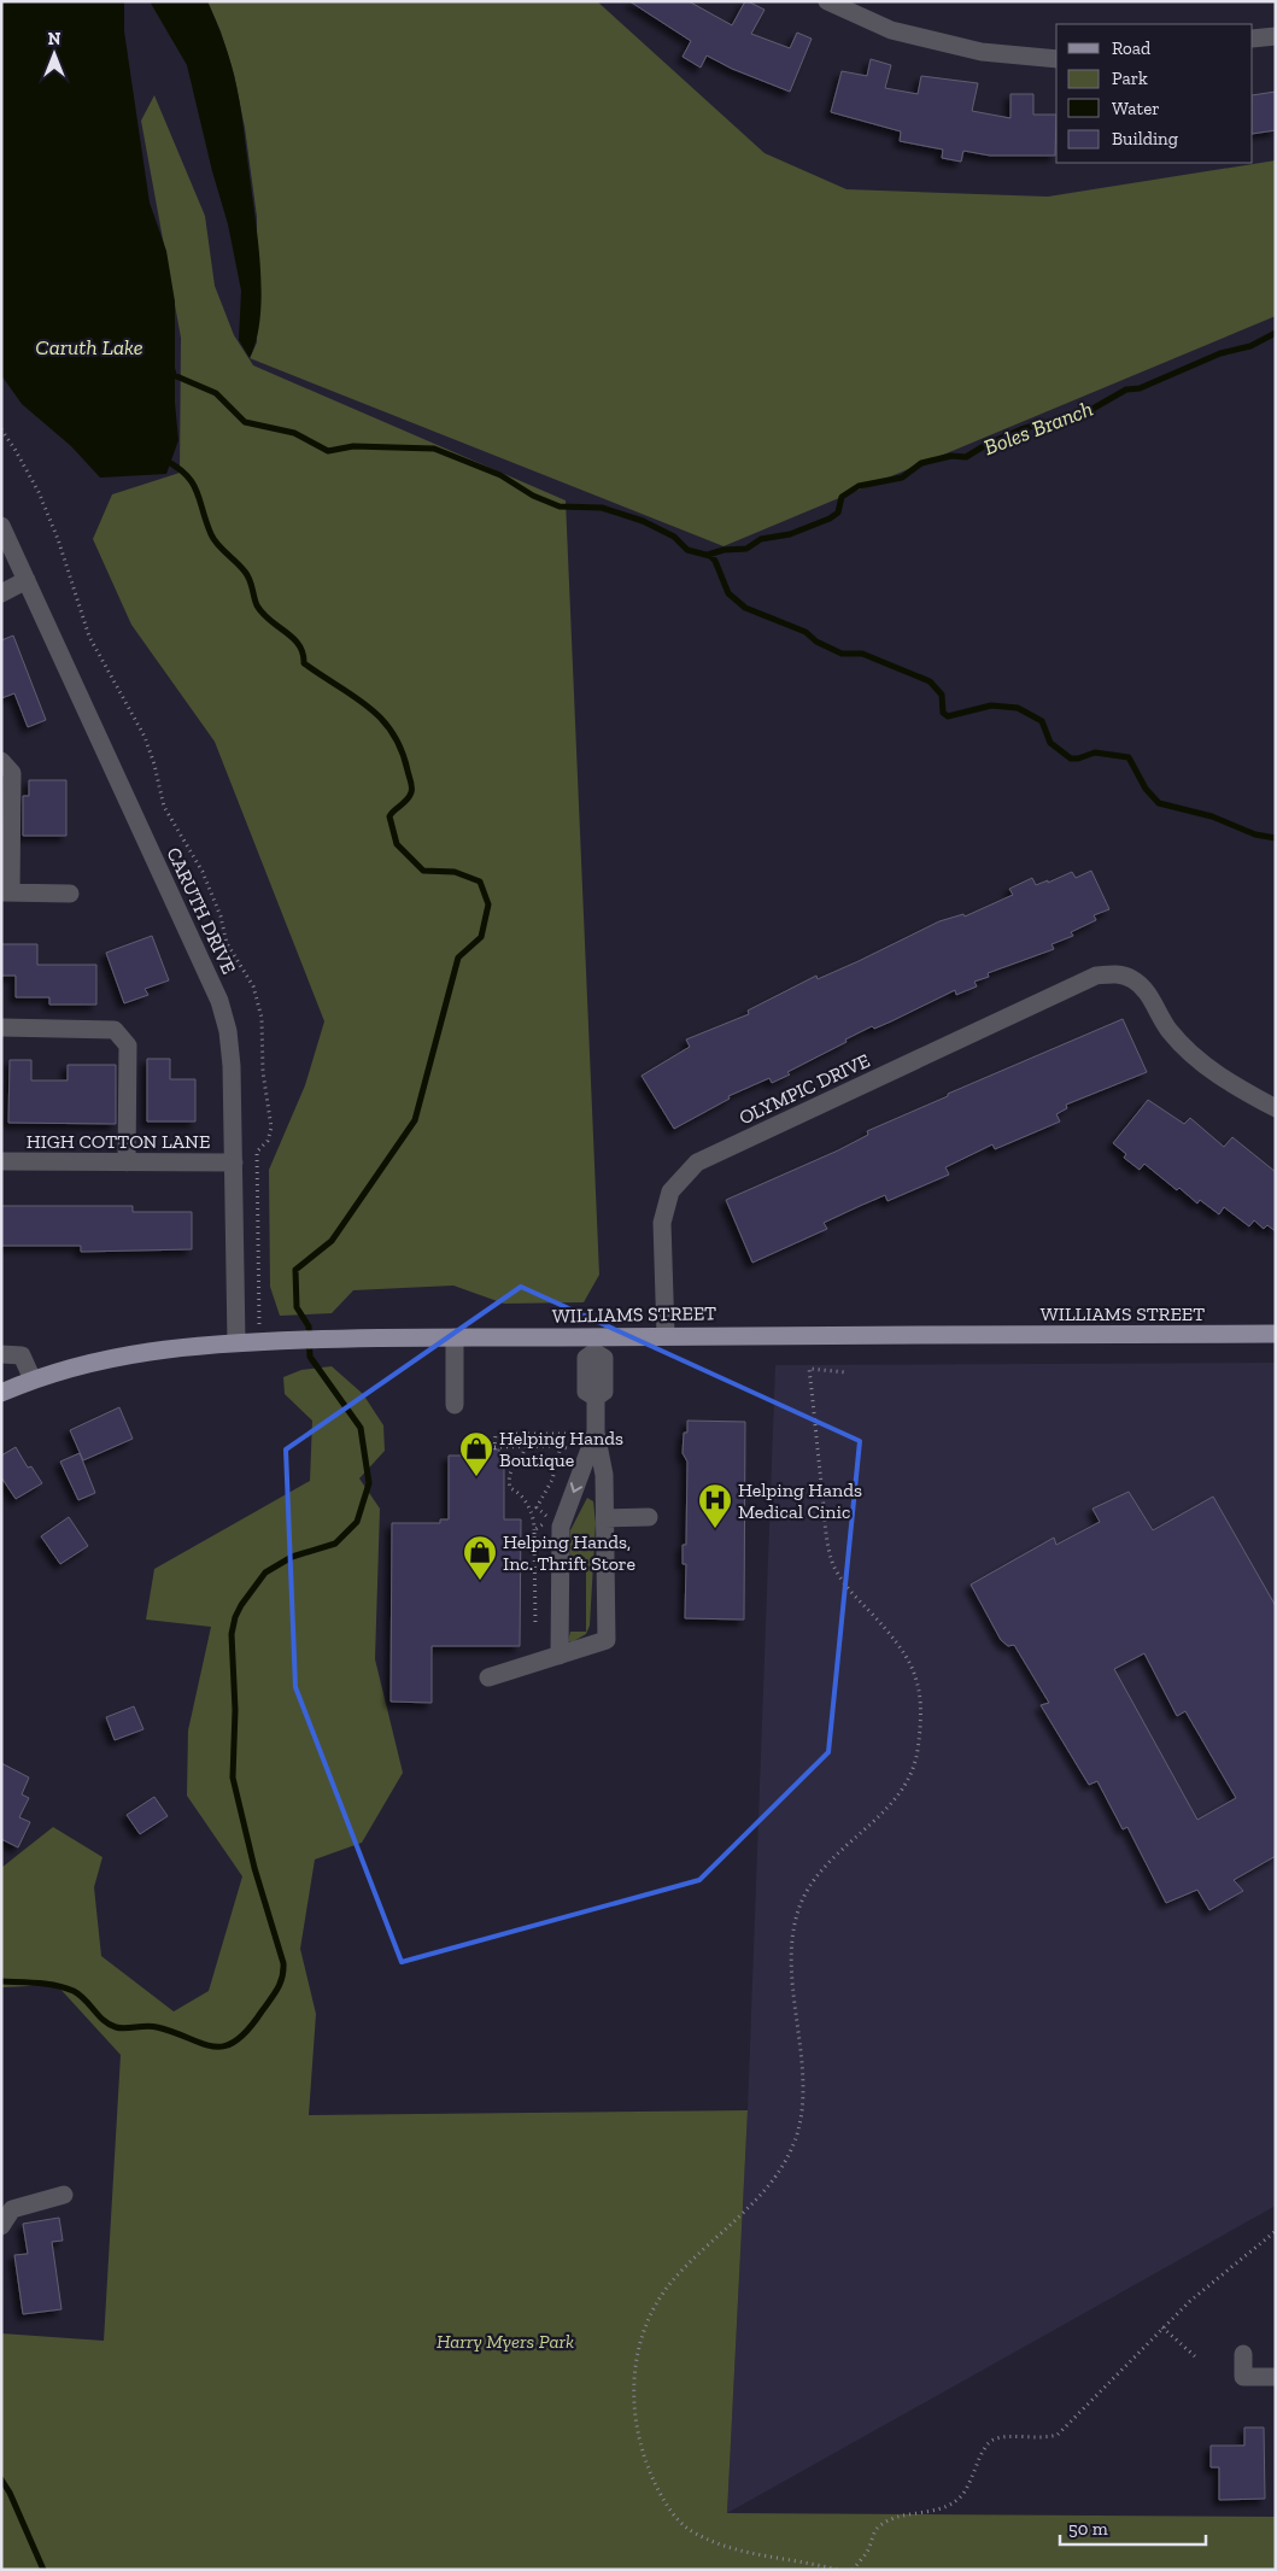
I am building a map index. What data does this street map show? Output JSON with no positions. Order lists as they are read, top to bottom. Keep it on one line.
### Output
{"streets":{"main road":["WILLIAMS STREET"],"street":["CARUTH DRIVE","OLYMPIC DRIVE","HIGH COTTON LANE"]},"crossings":[["CARUTH DRIVE","HIGH COTTON LANE"],["CARUTH DRIVE","WILLIAMS STREET"],["OLYMPIC DRIVE","WILLIAMS STREET"]],"water":["Caruth Lake","Boles Branch"],"parks":["Harry Myers Park"],"places":{"shop":["Helping Hands Boutique","Helping Hands, Inc. Thrift Store"],"hospital":["Helping Hands Medical Cinic"]},"legend":["Road","Park","Water","Building"],"scale_bar":"50 m","north":"top"}
